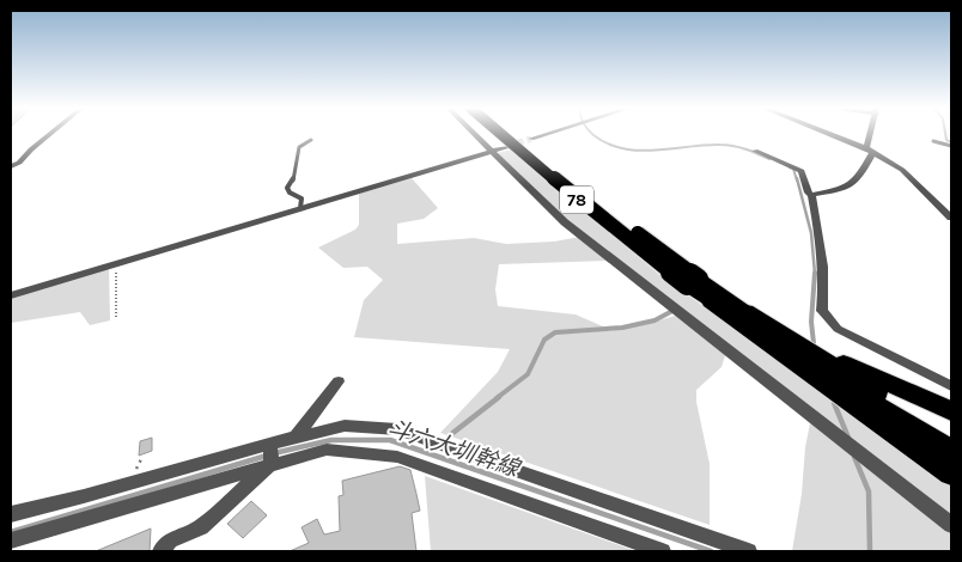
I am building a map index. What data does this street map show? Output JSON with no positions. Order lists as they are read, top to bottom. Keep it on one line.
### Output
{"streets":{"highway":["78"]},"water":["斗六大圳幹線"]}
